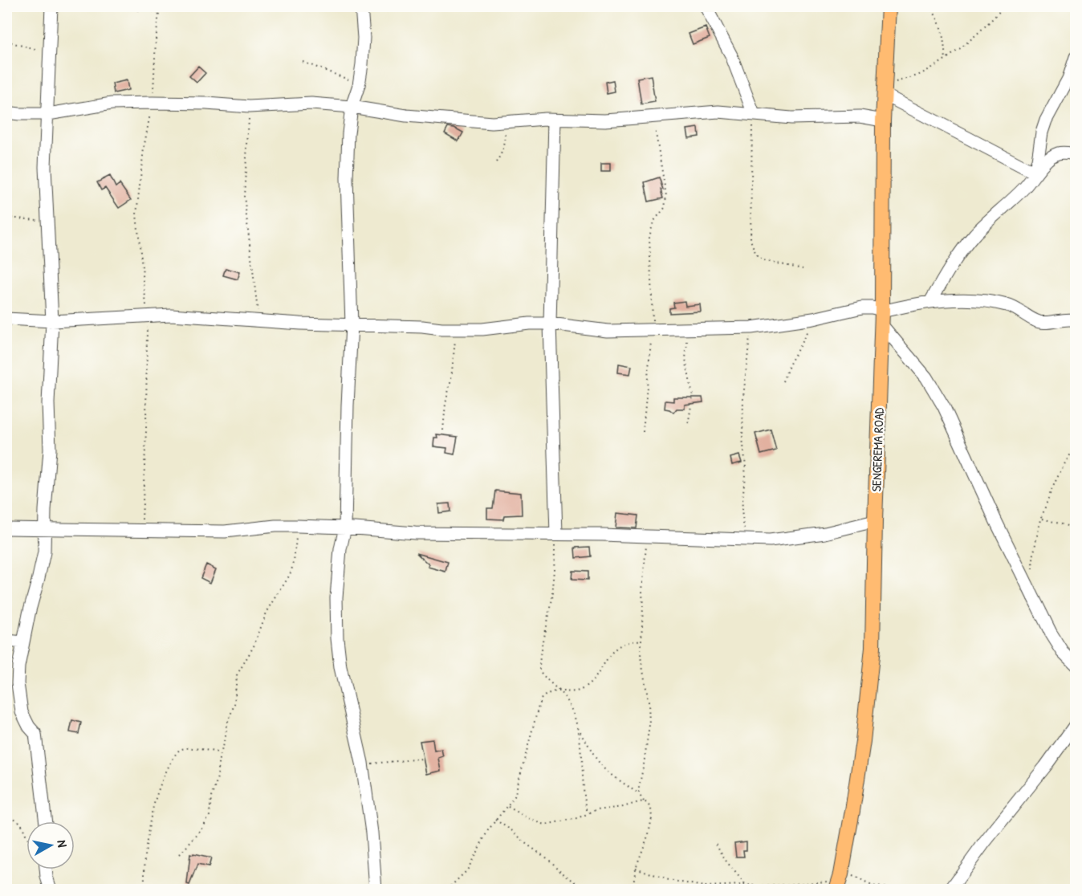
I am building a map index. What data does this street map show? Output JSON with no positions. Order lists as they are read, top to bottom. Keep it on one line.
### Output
{"streets":{"main road":["SENGEREMA ROAD"]},"north":"right"}
